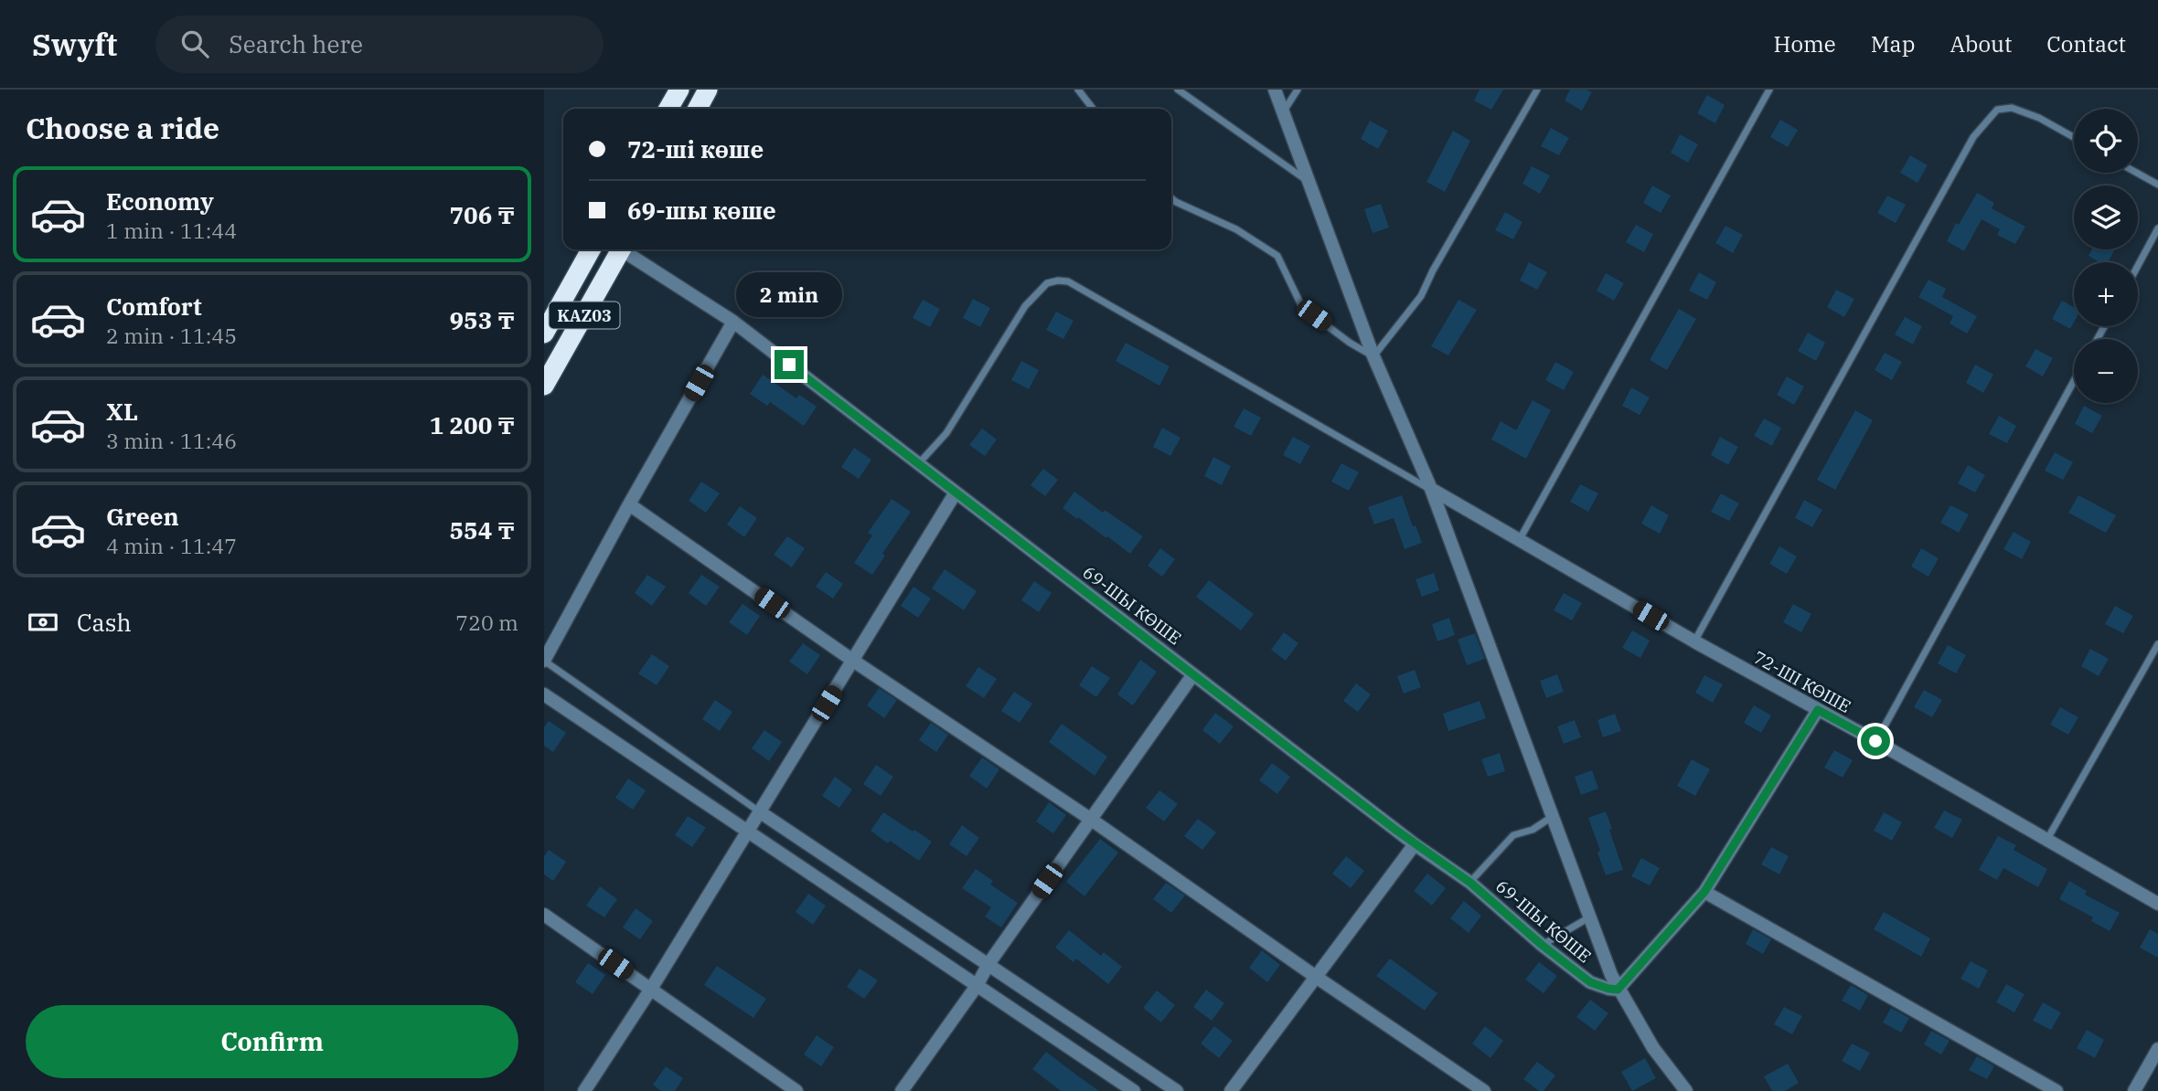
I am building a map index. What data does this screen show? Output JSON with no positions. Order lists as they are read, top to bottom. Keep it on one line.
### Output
{"streets":{"highway":["KАZ03"],"street":["69-ШЫ КӨШЕ","72-ШІ КӨШЕ"]},"page":{"header":"Swyft","search":"Search here","nav":["Home","Map","About","Contact"],"heading":"Choose a ride","map_buttons":["+","−"],"banner":["72-ші көше","69-шы көше"],"list":[{"name":"Economy","note":"1 min · 11:44","value":"706 ₸"},{"name":"Comfort","note":"2 min · 11:45","value":"953 ₸"},{"name":"XL","note":"3 min · 11:46","value":"1 200 ₸"},{"name":"Green","note":"4 min · 11:47","value":"554 ₸"}],"bubble":"2 min","pay":["Cash","720 m"],"buttons":"Confirm"}}
